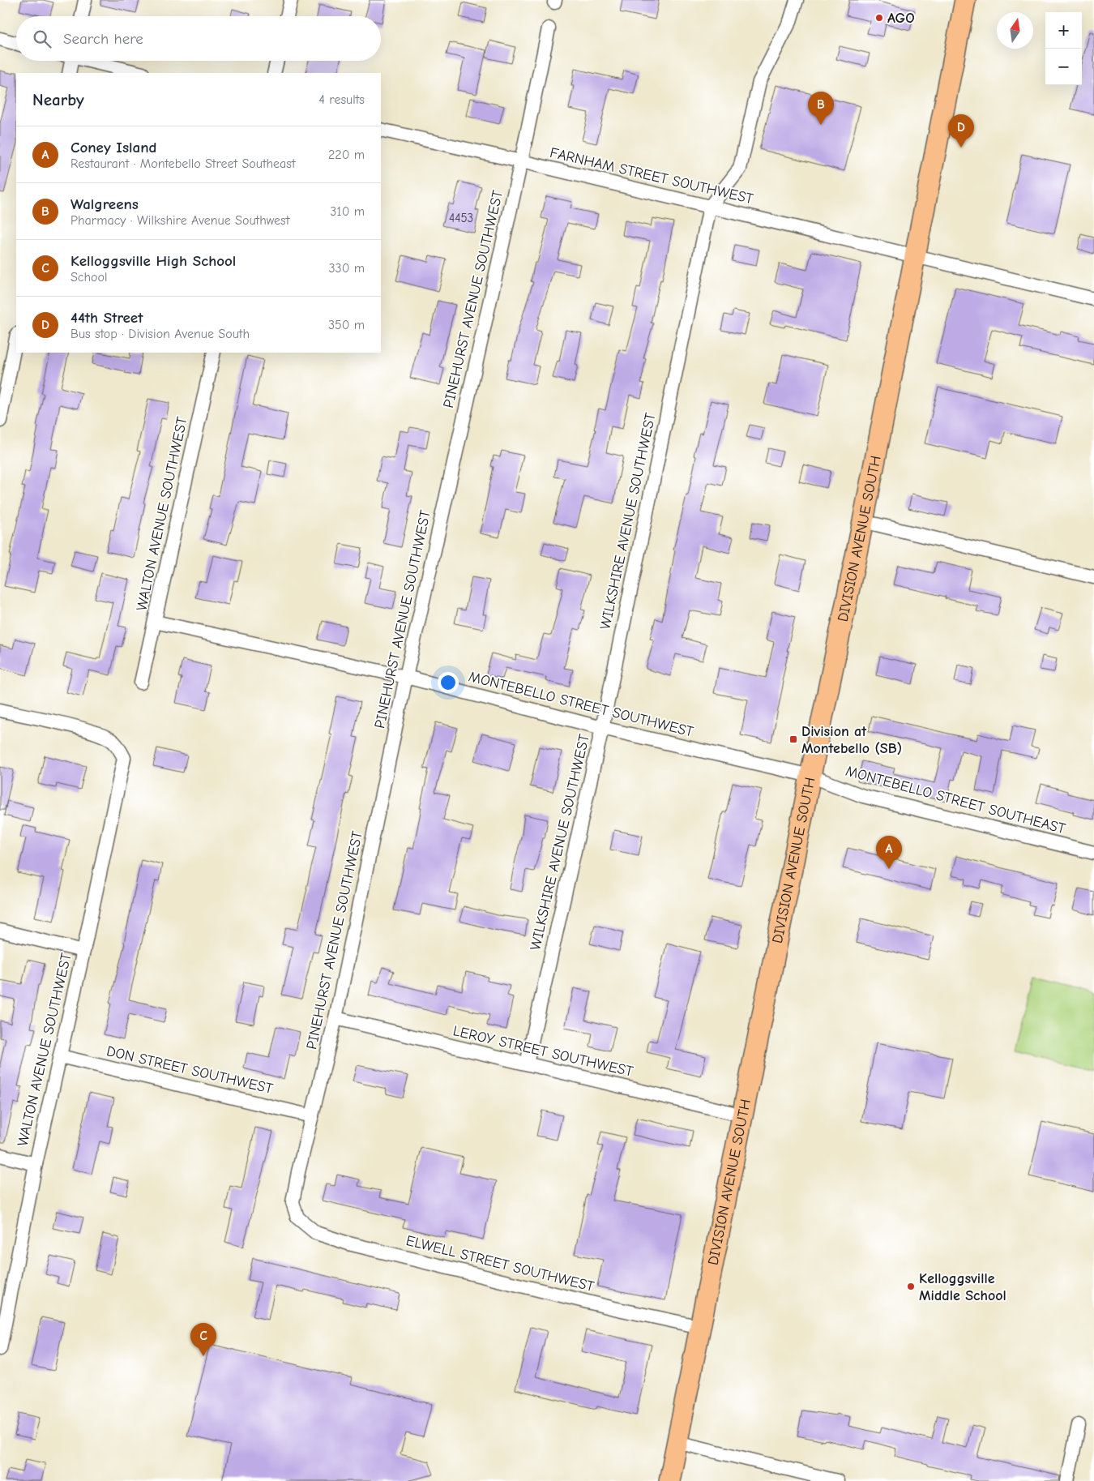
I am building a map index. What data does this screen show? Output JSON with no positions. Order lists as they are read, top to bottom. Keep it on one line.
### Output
{"streets":{"main road":["DIVISION AVENUE SOUTH"],"street":["FARNHAM STREET SOUTHWEST","PINEHURST AVENUE SOUTHWEST","WALTON AVENUE SOUTHWEST","WILKSHIRE AVENUE SOUTHWEST","MONTEBELLO STREET SOUTHWEST","MONTEBELLO STREET SOUTHEAST","LEROY STREET SOUTHWEST","DON STREET SOUTHWEST","ELWELL STREET SOUTHWEST"]},"crossings":[["FARNHAM STREET SOUTHWEST","PINEHURST AVENUE SOUTHWEST"],["FARNHAM STREET SOUTHWEST","WILKSHIRE AVENUE SOUTHWEST"],["FARNHAM STREET SOUTHWEST","DIVISION AVENUE SOUTH"],["PINEHURST AVENUE SOUTHWEST","MONTEBELLO STREET SOUTHWEST"],["PINEHURST AVENUE SOUTHWEST","LEROY STREET SOUTHWEST"],["PINEHURST AVENUE SOUTHWEST","DON STREET SOUTHWEST"],["PINEHURST AVENUE SOUTHWEST","ELWELL STREET SOUTHWEST"],["WALTON AVENUE SOUTHWEST","MONTEBELLO STREET SOUTHWEST"],["WALTON AVENUE SOUTHWEST","DON STREET SOUTHWEST"],["WILKSHIRE AVENUE SOUTHWEST","MONTEBELLO STREET SOUTHWEST"],["WILKSHIRE AVENUE SOUTHWEST","LEROY STREET SOUTHWEST"],["DIVISION AVENUE SOUTH","MONTEBELLO STREET SOUTHWEST"],["DIVISION AVENUE SOUTH","MONTEBELLO STREET SOUTHEAST"],["DIVISION AVENUE SOUTH","LEROY STREET SOUTHWEST"],["DIVISION AVENUE SOUTH","ELWELL STREET SOUTHWEST"],["MONTEBELLO STREET SOUTHWEST","MONTEBELLO STREET SOUTHEAST"]],"places":{"other":["AGO","Kelloggsville Middle School"],"transit":["Division at Montebello (SB)"]},"house_numbers":["4453"],"north":"top","page":{"map_buttons":["+","−"],"search":"Search here","heading":["Nearby","4 results"],"pins":["B","D","A","C"],"list":[{"mark":"A","name":"Coney Island","note":"Restaurant · Montebello Street Southeast","value":"220 m"},{"mark":"B","name":"Walgreens","note":"Pharmacy · Wilkshire Avenue Southwest","value":"310 m"},{"mark":"C","name":"Kelloggsville High School","note":"School","value":"330 m"},{"mark":"D","name":"44th Street","note":"Bus stop · Division Avenue South","value":"350 m"}]}}
